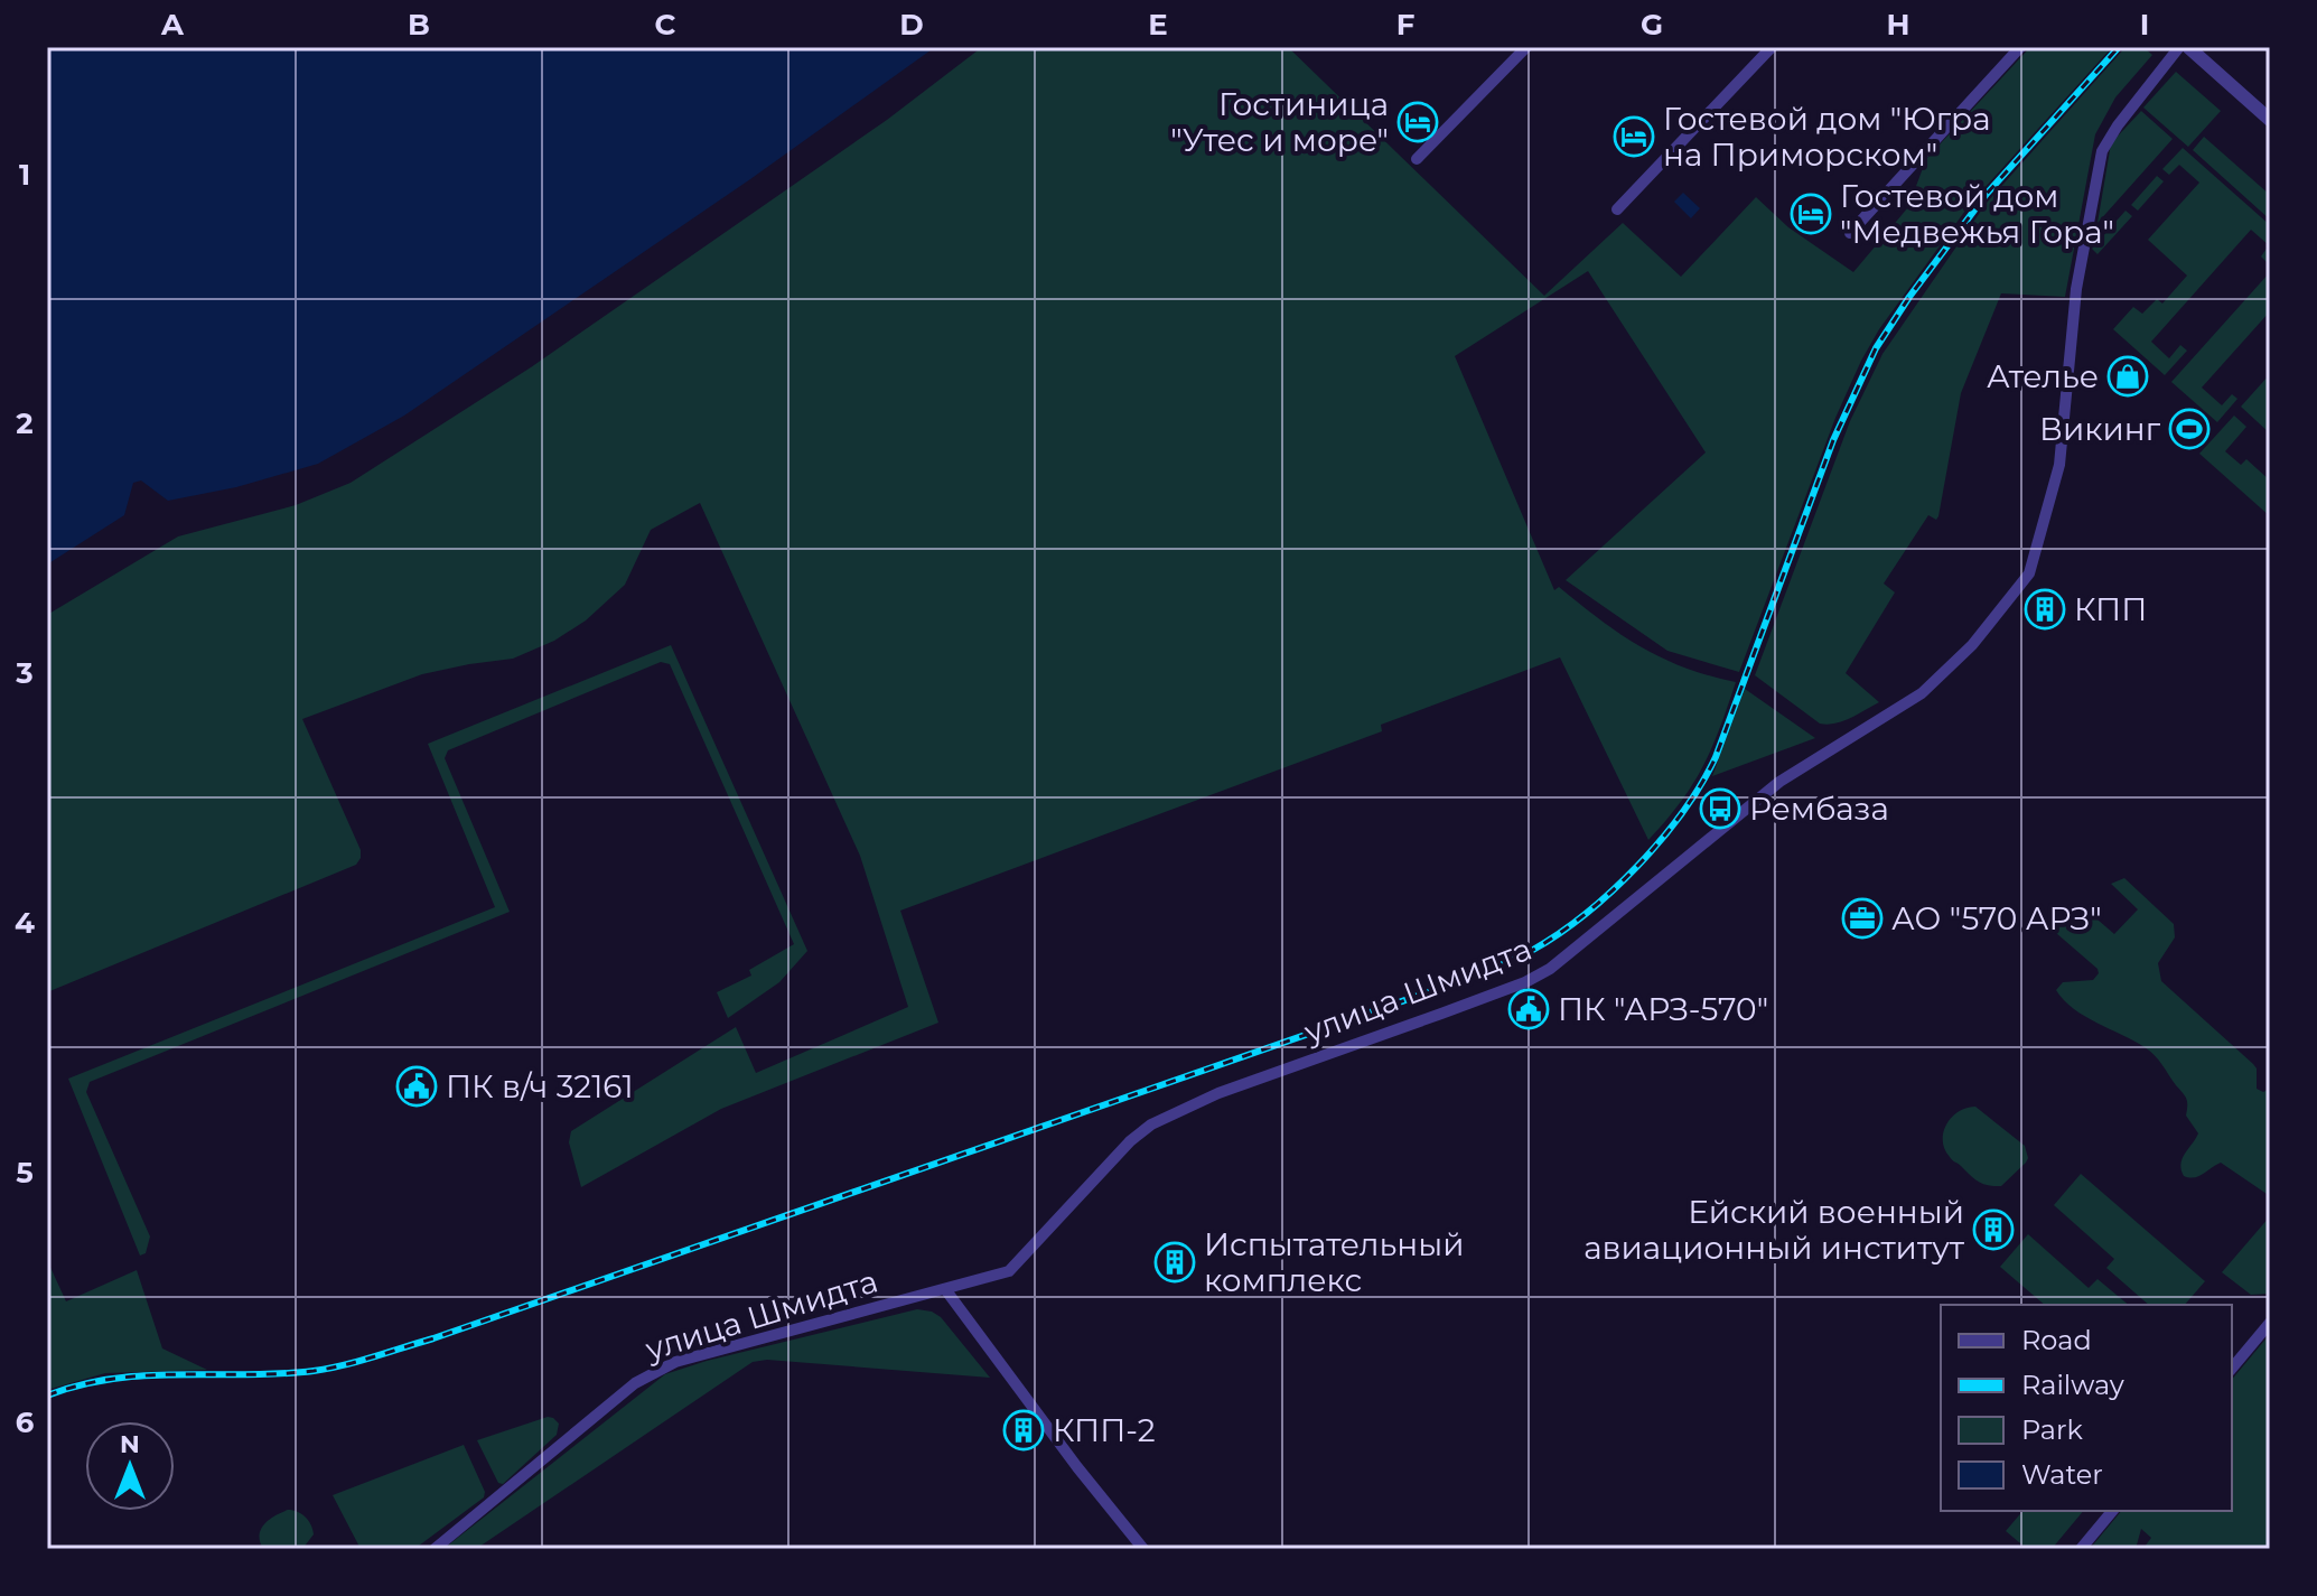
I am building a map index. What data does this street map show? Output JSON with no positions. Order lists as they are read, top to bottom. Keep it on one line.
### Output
{"streets":{"street":["улица Шмидта"]},"places":{"hotel":["Гостиница \"Утес и море\"","Гостевой дом \"Югра на Приморском\"","Гостевой дом \"Медвежья Гора\""],"shop":["Ателье"],"sports":["Викинг"],"building":["КПП","Ейский военный авиационный институт","Испытательный комплекс","КПП-2"],"bus stop":["Рембаза"],"office":["АО \"570 АРЗ\""],"public building":["ПК \"АРЗ-570\"","ПК в/ч 32161"]},"legend":["Road","Railway","Park","Water"],"north":"top","grid":{"columns":["A","B","C","D","E","F","G","H","I"],"rows":["1","2","3","4","5","6"]}}
